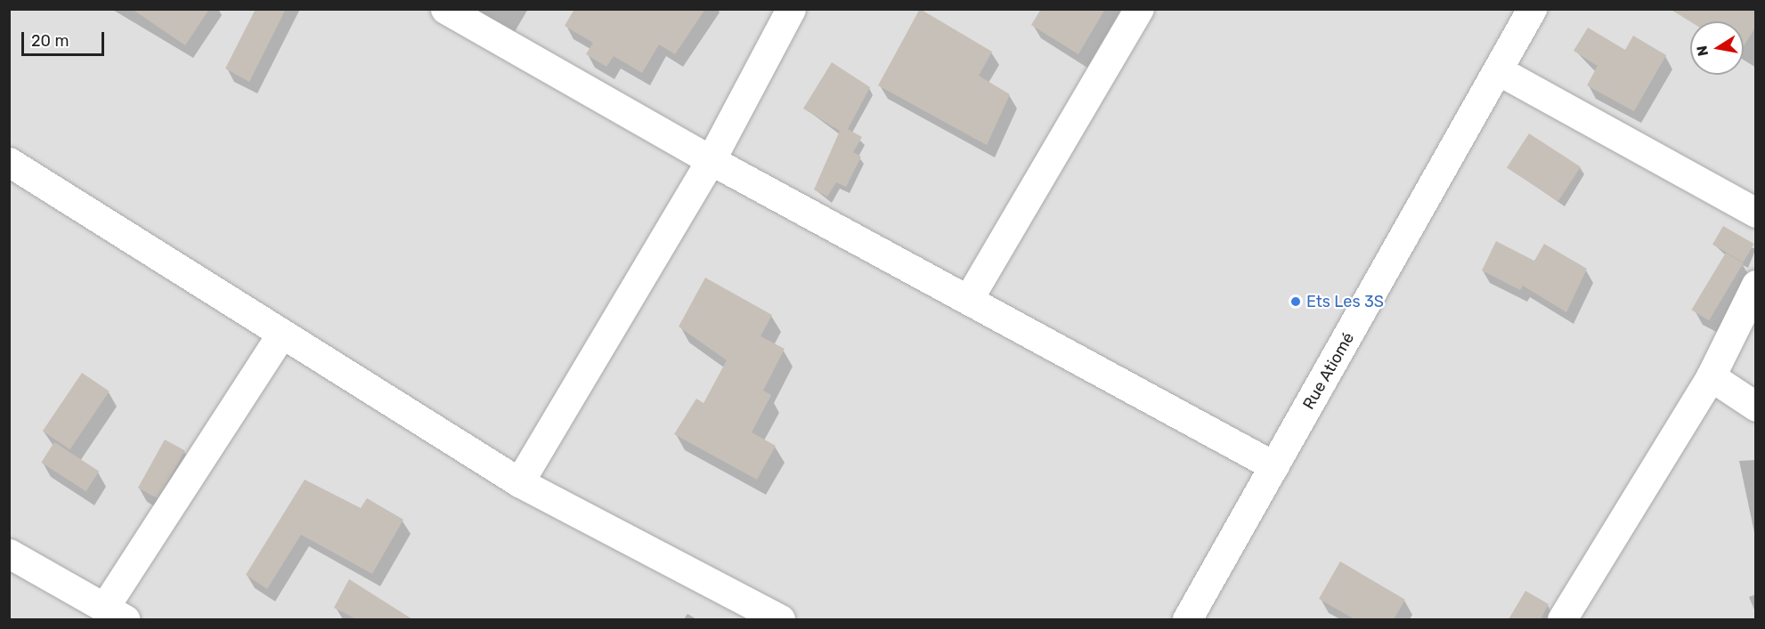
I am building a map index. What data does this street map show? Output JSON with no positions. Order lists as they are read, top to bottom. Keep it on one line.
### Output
{"streets":{"street":["Rue Atiomé"]},"places":["Ets Les 3S"],"scale_bar":"20 m","north":"left"}
